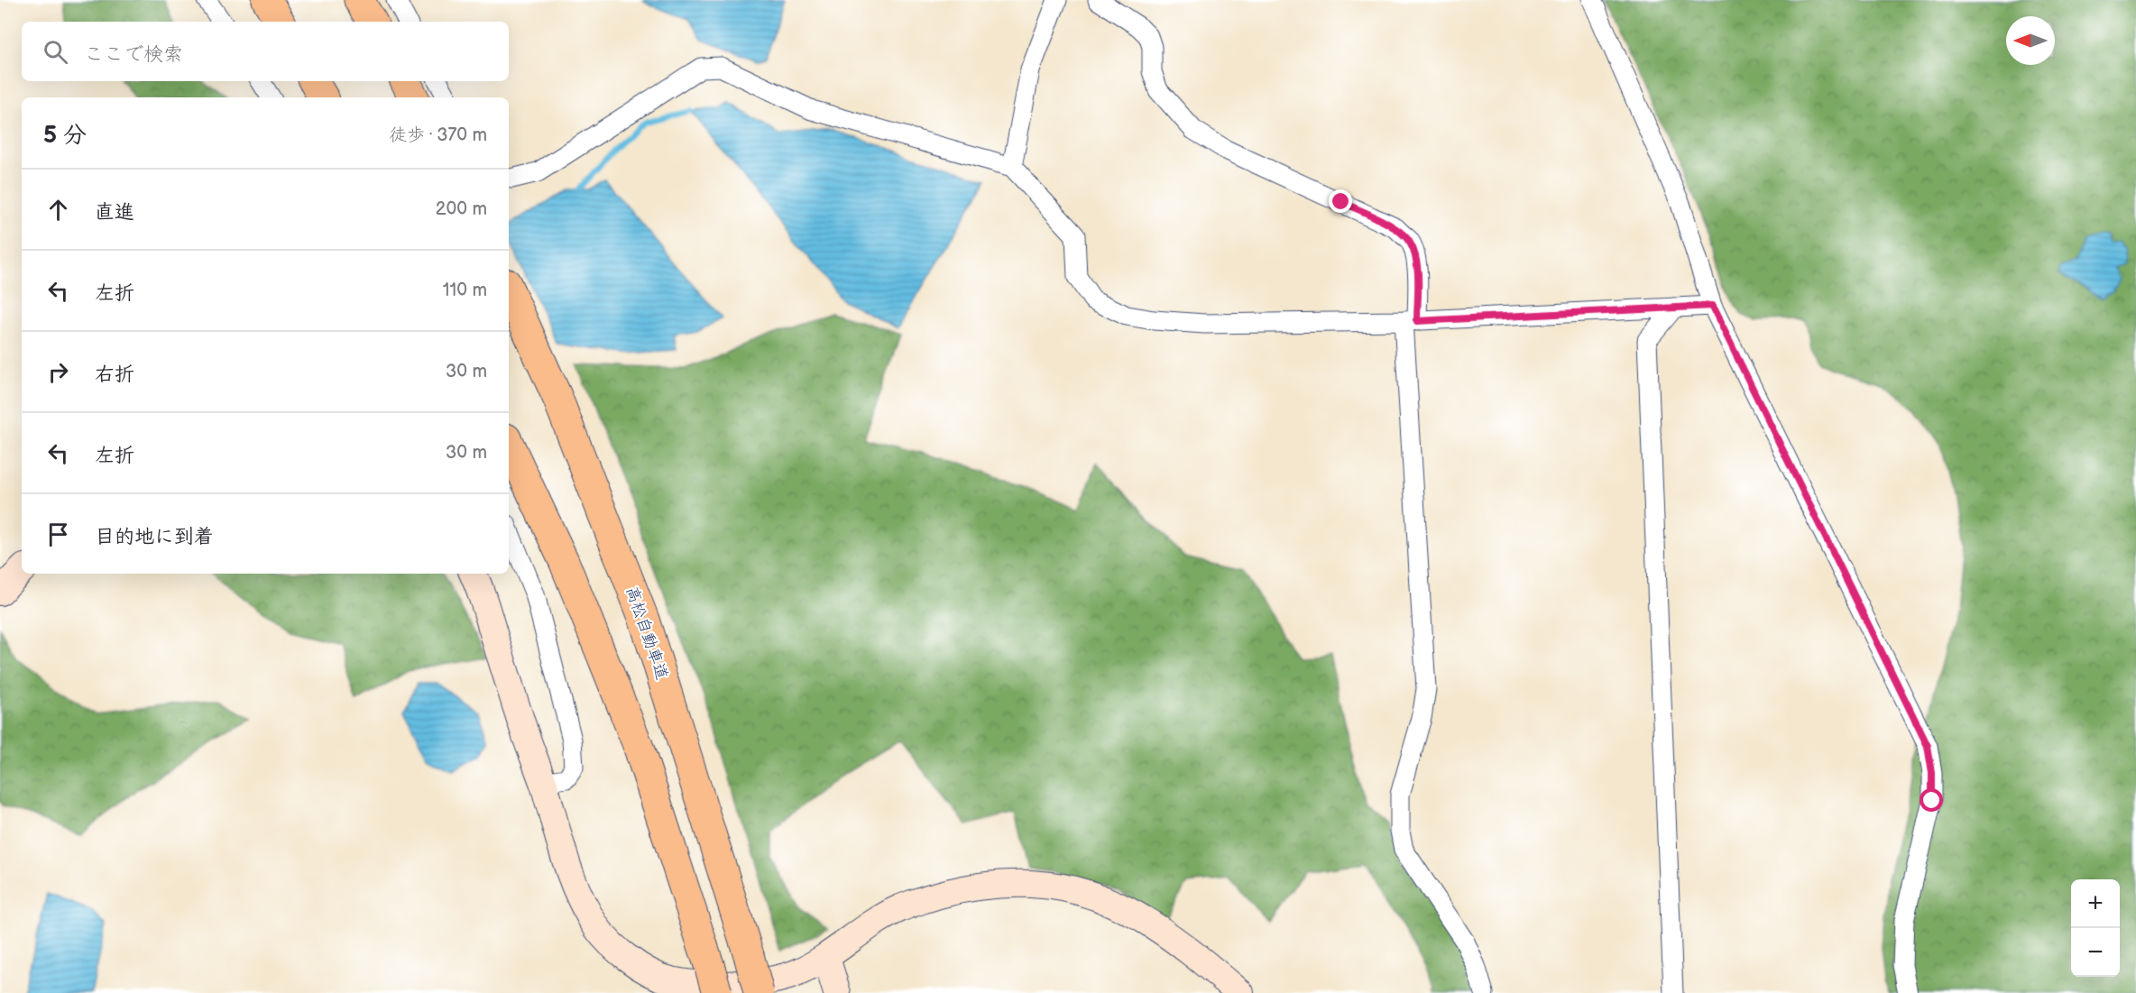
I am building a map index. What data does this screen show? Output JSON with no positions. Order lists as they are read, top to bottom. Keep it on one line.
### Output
{"streets":{"highway":["高松自動車道"]},"north":"left","page":{"search":"ここで検索","heading":["5 分","徒歩 · 370 m"],"list":[["直進","200 m"],["左折","110 m"],["右折","30 m"],["左折","30 m"],"目的地に到着"],"map_buttons":["+","−"]}}
